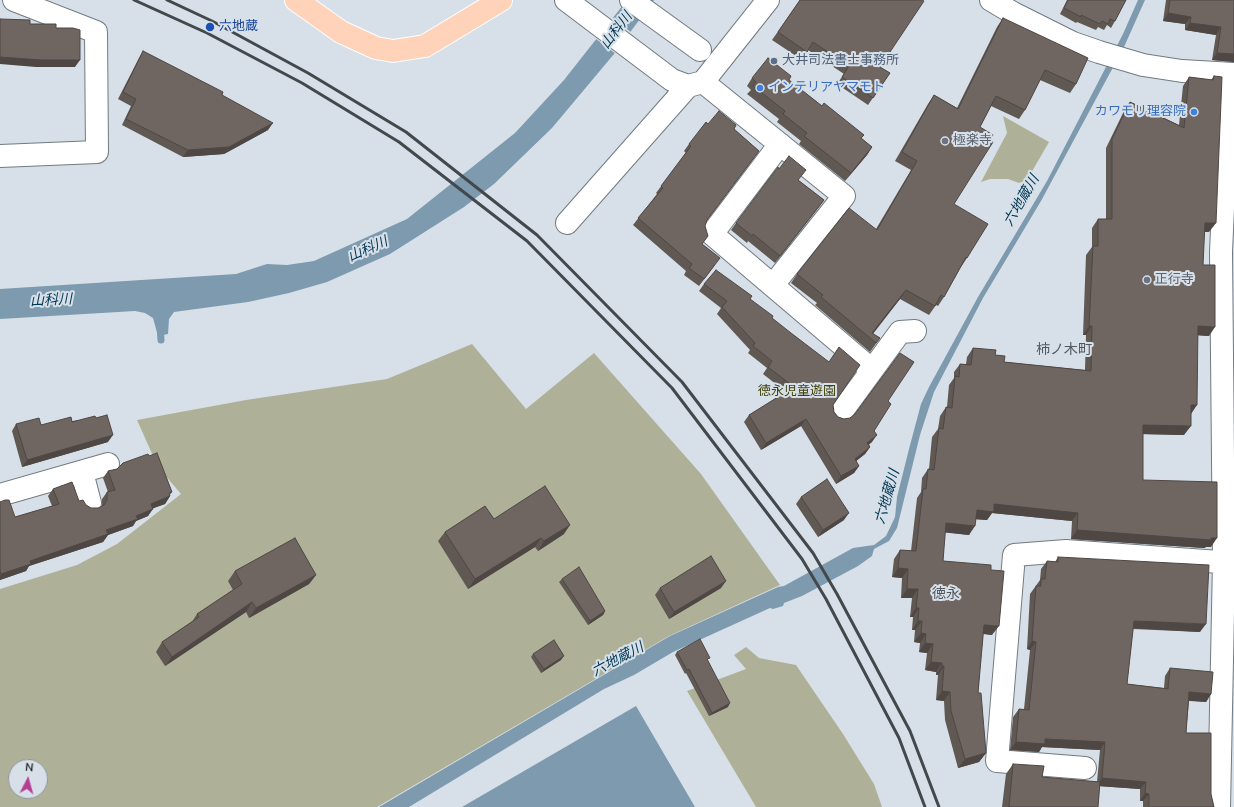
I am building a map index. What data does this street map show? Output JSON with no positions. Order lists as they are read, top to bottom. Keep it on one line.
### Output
{"districts":["柿ノ木町","徳永"],"water":["山科川","六地蔵川"],"parks":["徳永児童遊園"],"places":["六地蔵","大井司法書士事務所","インテリアヤマモト","カワモリ理容院","極楽寺","正行寺"],"north":"top"}
